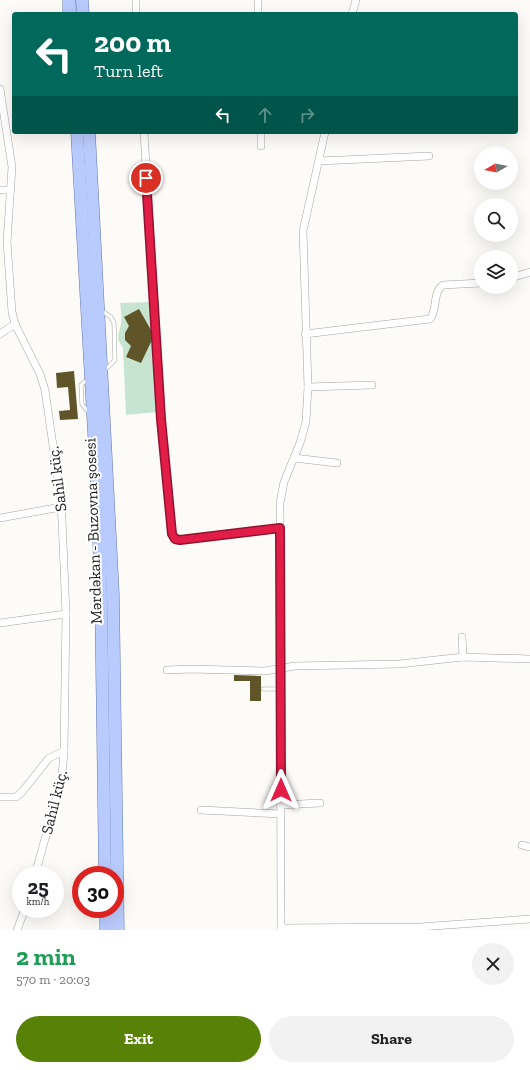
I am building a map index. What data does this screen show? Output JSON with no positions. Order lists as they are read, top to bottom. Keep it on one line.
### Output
{"streets":{"main road":["Mərdəkan - Buzovna şosesi"],"street":["Sahil küç."]},"north":"left","page":{"turn":["200 m","Turn left"],"speed":"25 km/h","limit":"30","heading":["2 min","570 m · 20:03"],"buttons":["Exit","Share"]}}
